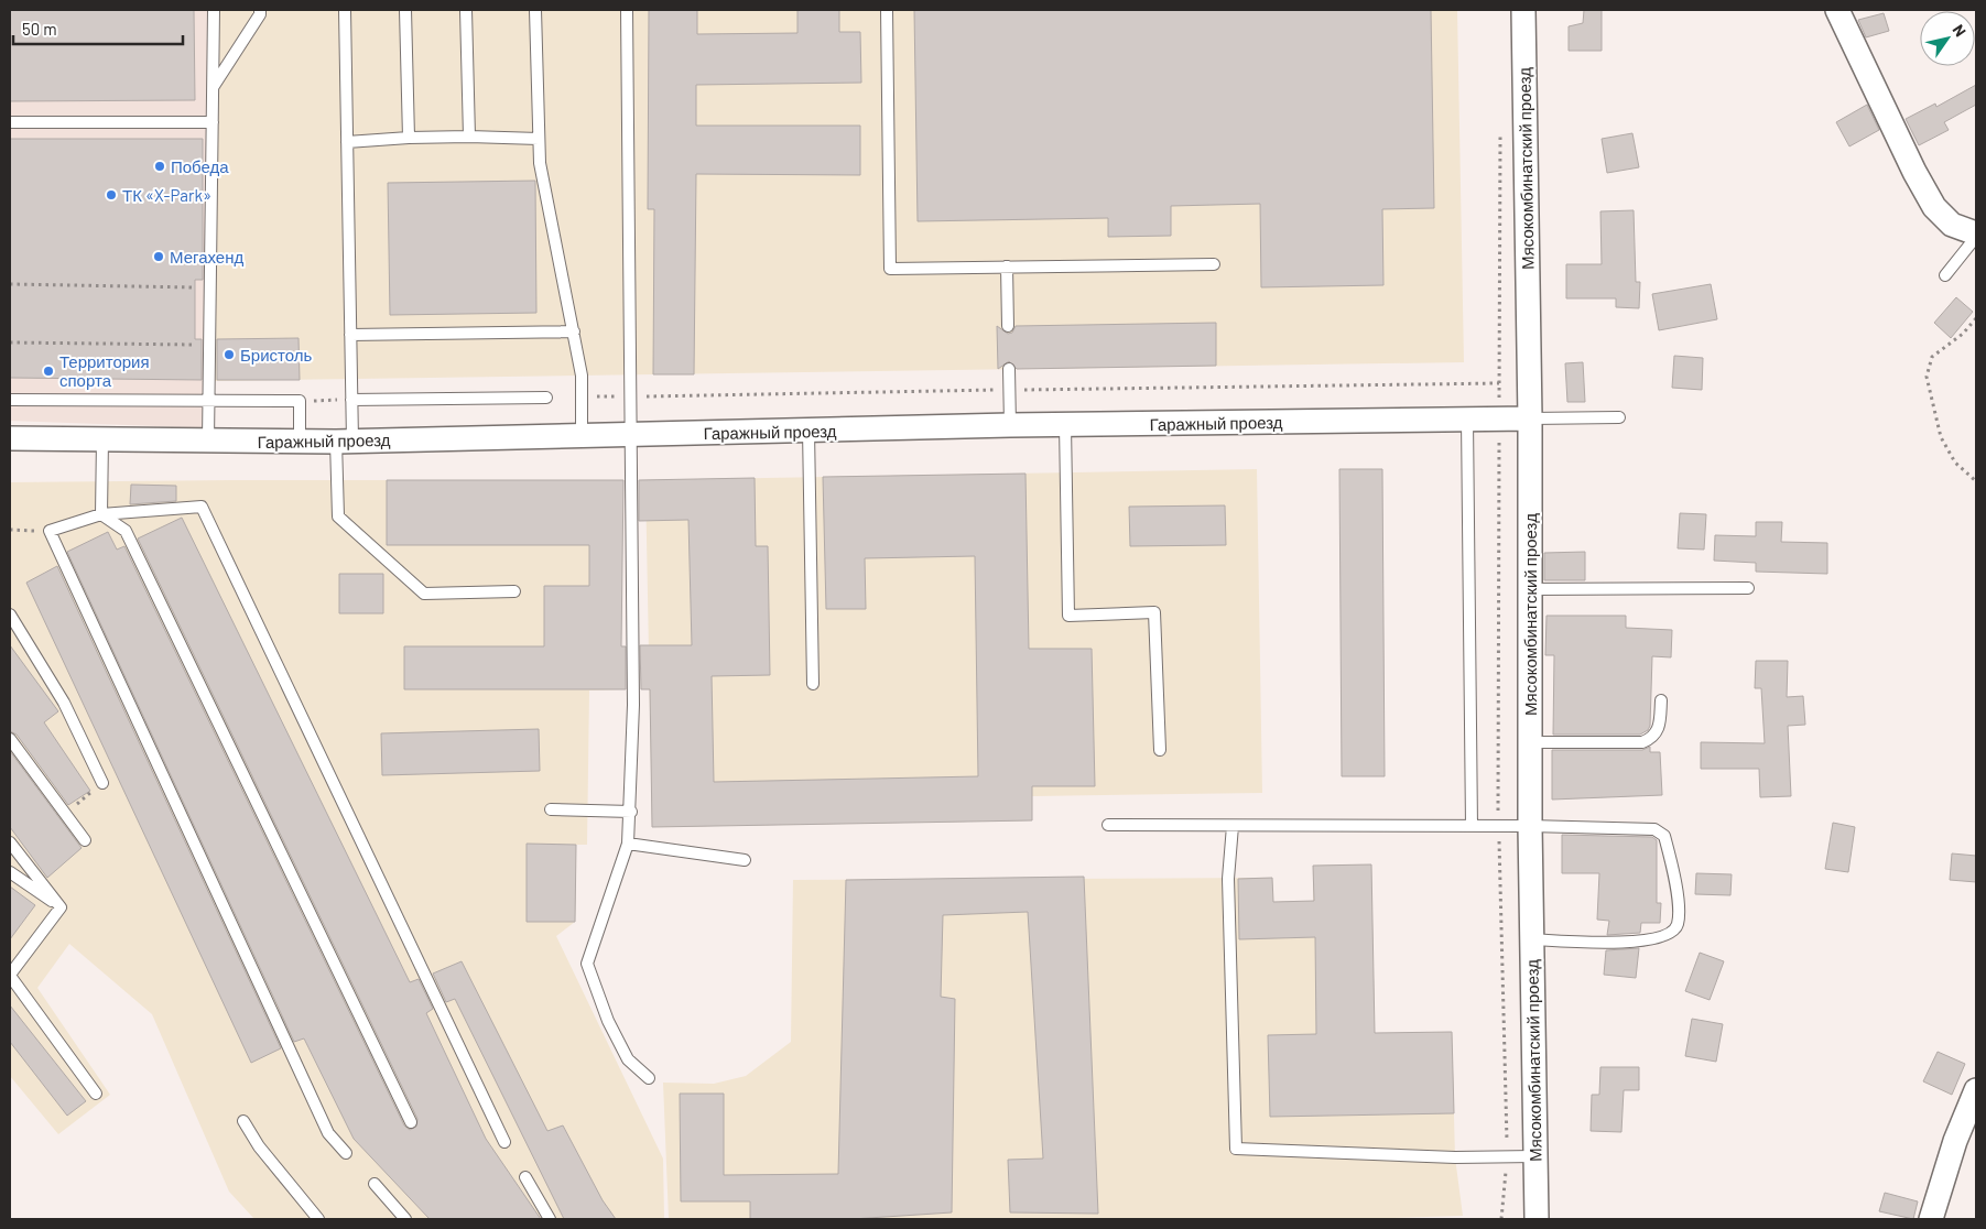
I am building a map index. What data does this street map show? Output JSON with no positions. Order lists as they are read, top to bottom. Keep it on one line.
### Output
{"streets":{"street":["Мясокомбинатский проезд","Гаражный проезд"]},"crossings":[["Мясокомбинатский проезд","Гаражный проезд"]],"places":["Победа","ТК «X-Park»","Мегахенд","Бристоль","Территория спорта"],"scale_bar":"50 m","north":"top right"}
